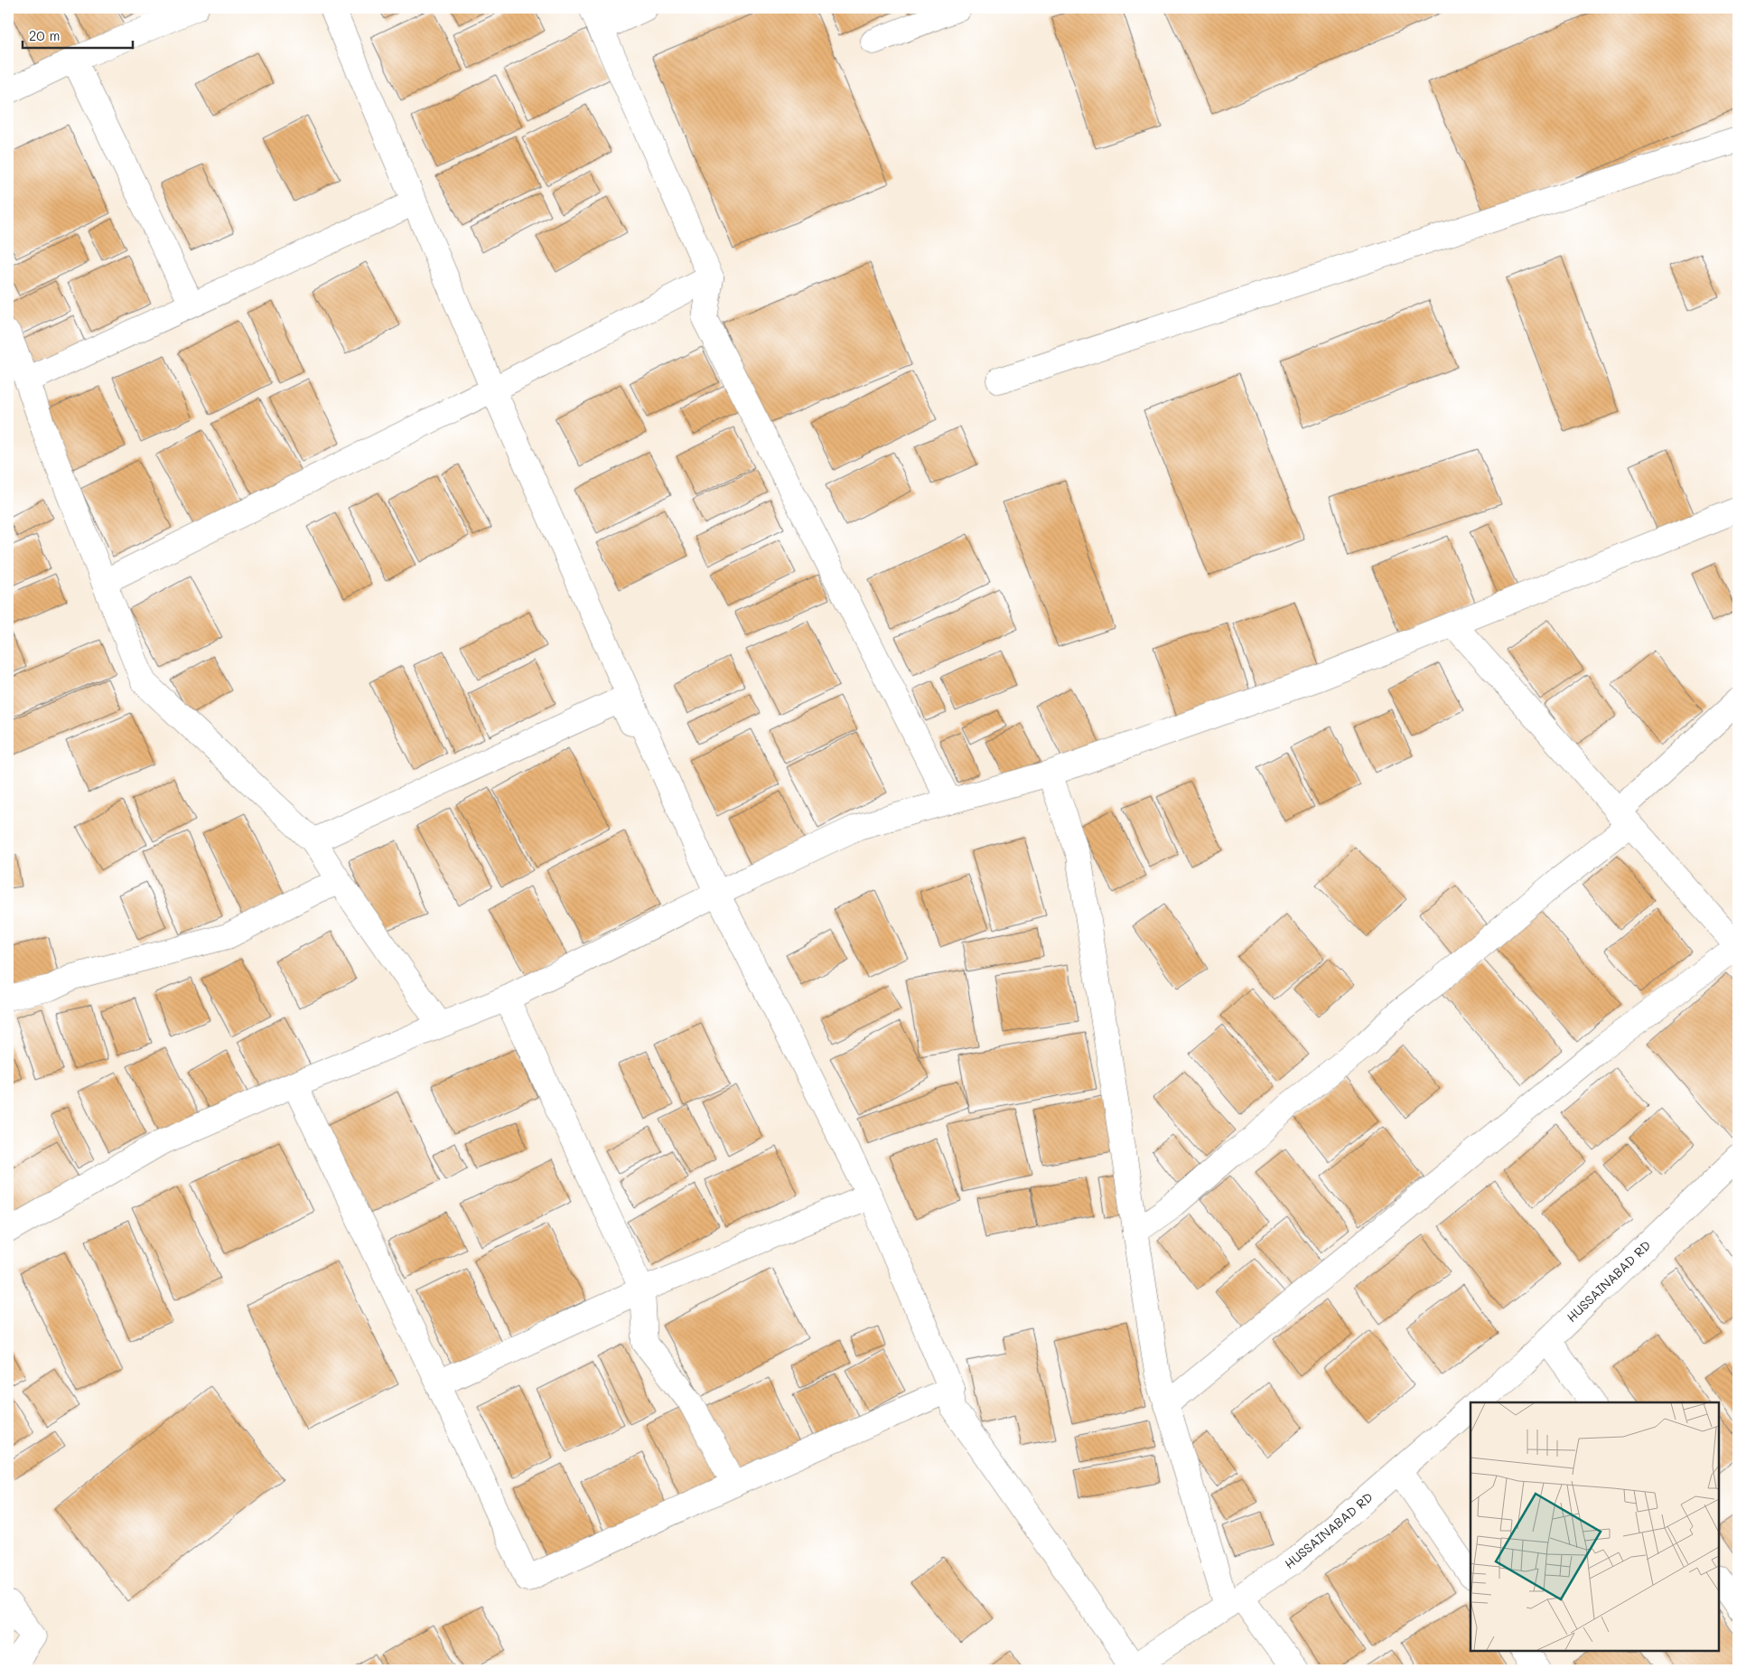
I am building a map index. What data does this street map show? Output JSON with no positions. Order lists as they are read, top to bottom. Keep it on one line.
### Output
{"streets":{"street":["HUSSAINABAD RD"]},"scale_bar":"20 m"}
